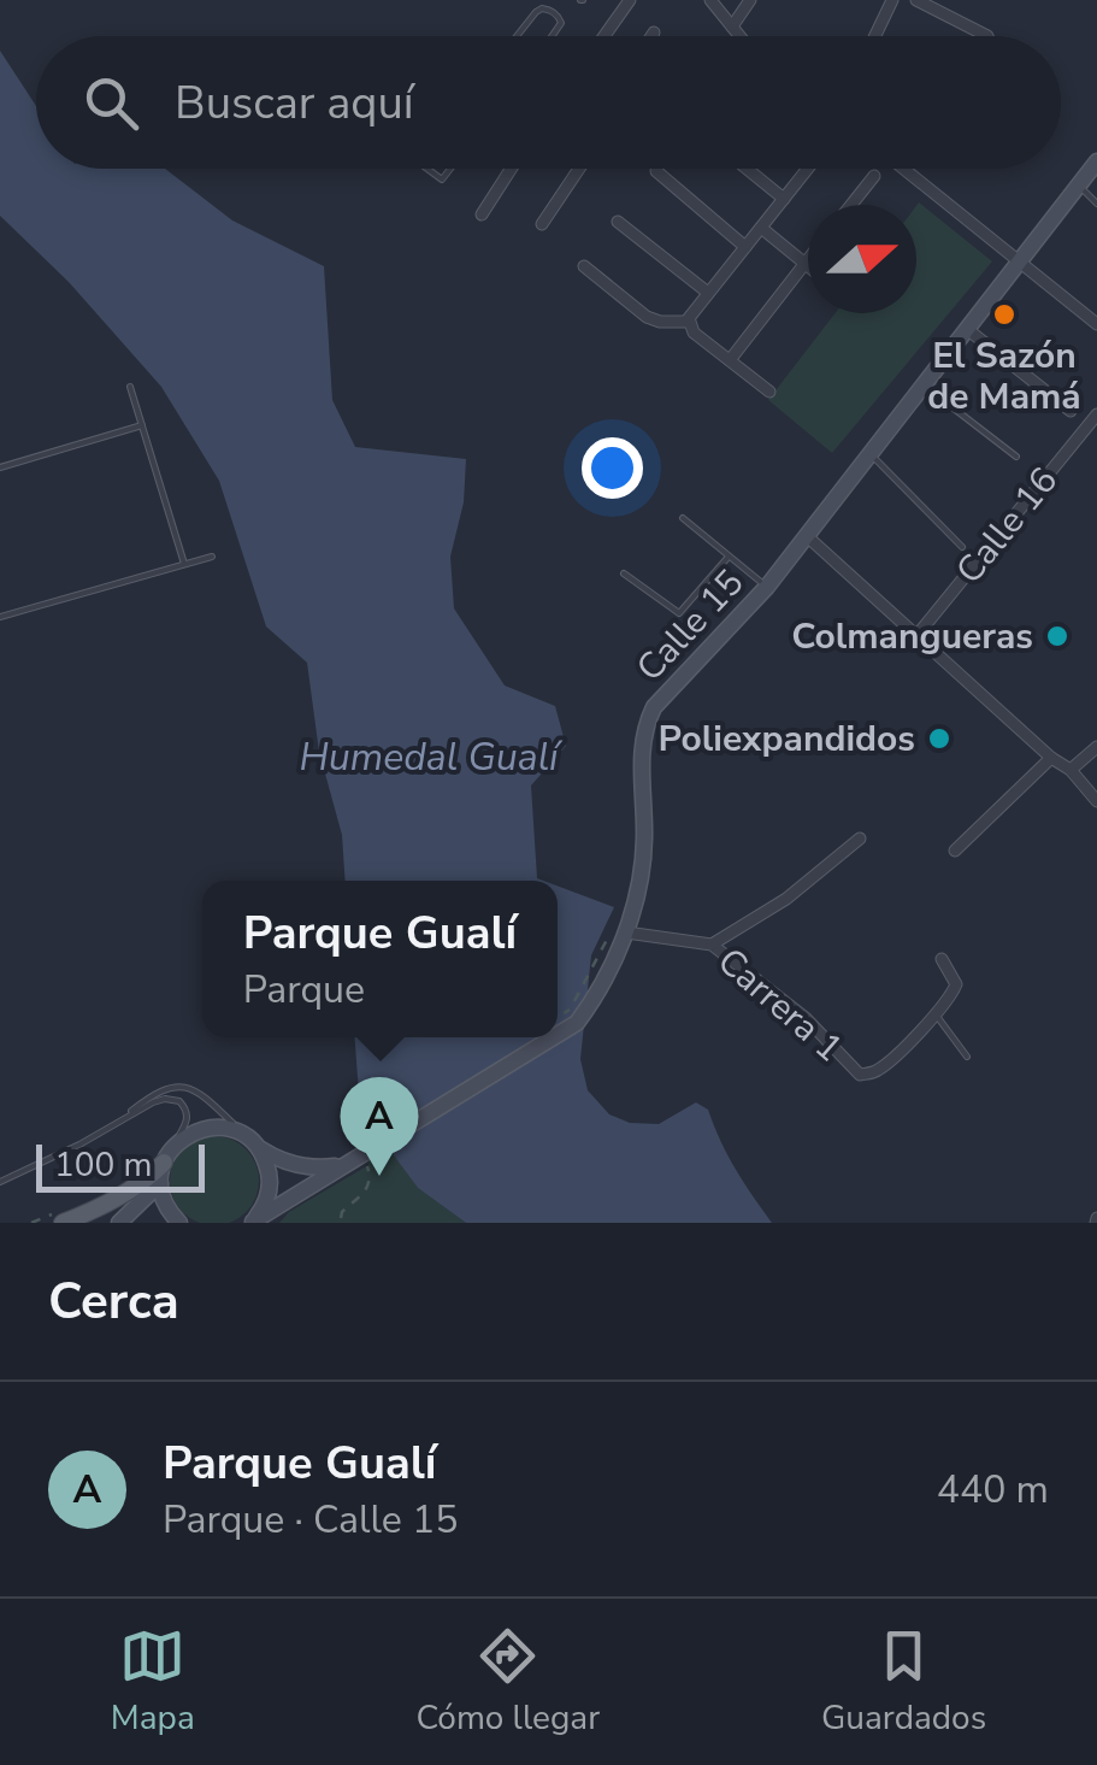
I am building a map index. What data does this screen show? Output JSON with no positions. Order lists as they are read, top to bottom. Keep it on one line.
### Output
{"streets":{"street":["Calle 16","Calle 15","Carrera 1"]},"crossings":[["Calle 15","Carrera 1"]],"water":["Humedal Gualí"],"places":["El Sazón de Mamá","Colmangueras","Poliexpandidos"],"scale_bar":"100 m","north":"right","page":{"search":"Buscar aquí","popup":["Parque Gualí","Parque"],"pins":"A","scale":"100 m","heading":"Cerca","list":[{"mark":"A","name":"Parque Gualí","note":"Parque · Calle 15","value":"440 m"}],"nav":["Mapa","Cómo llegar","Guardados"]}}
